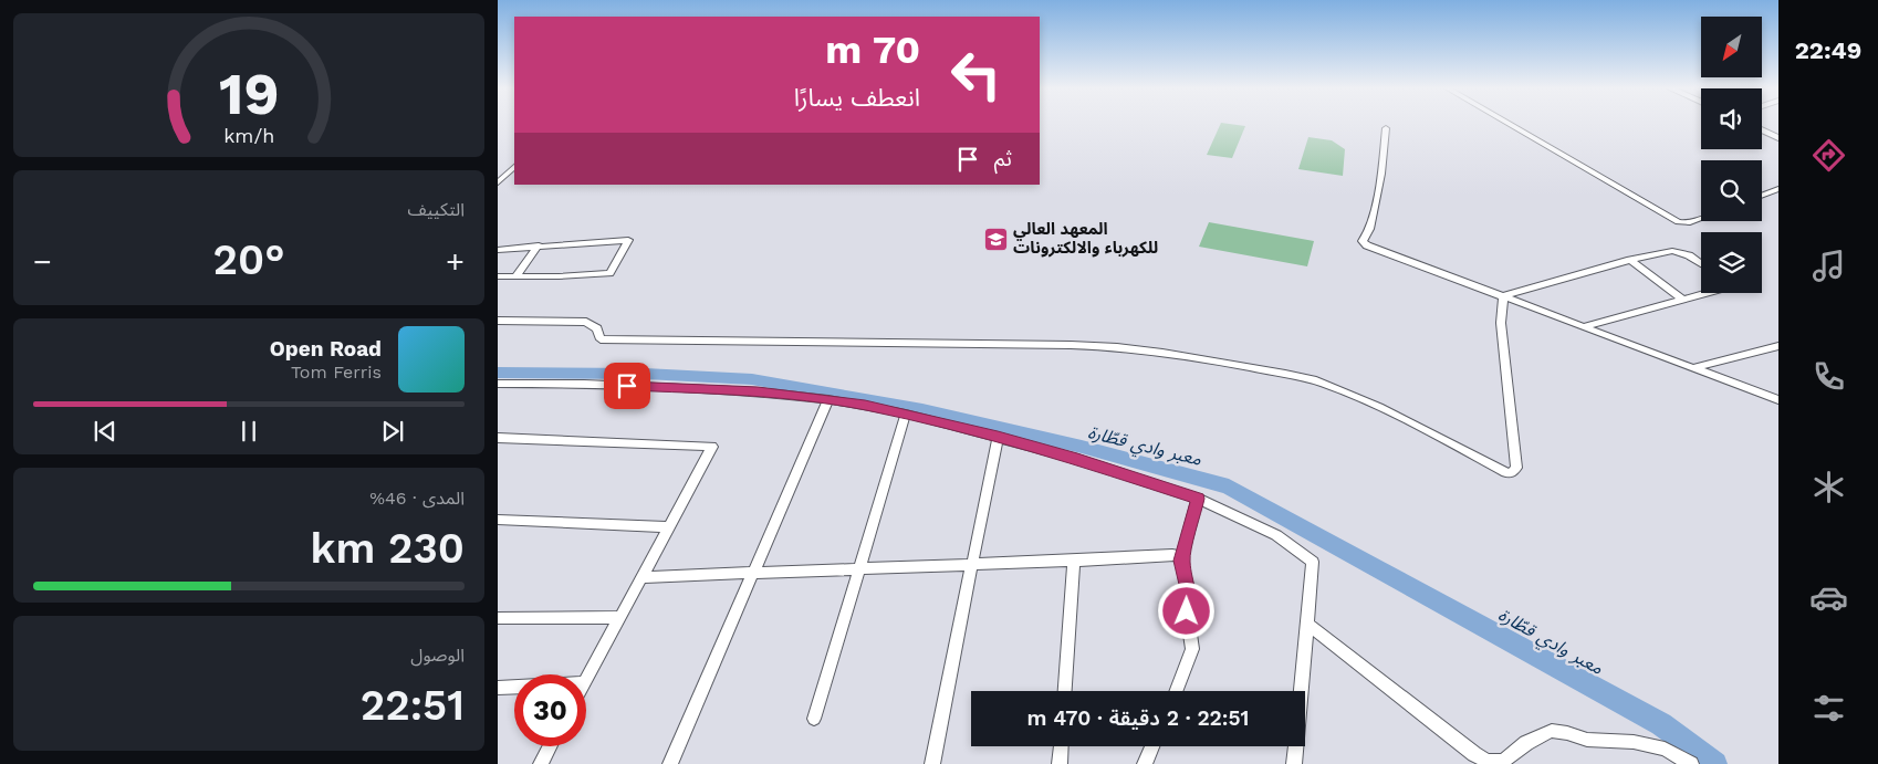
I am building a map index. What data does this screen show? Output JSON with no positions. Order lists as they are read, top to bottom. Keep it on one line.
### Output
{"water":["معبر وادي قطّارة"],"places":{"school or university":["المعهد العالي للكهرباء والالكترونات"]},"north":"bottom left","page":{"tabs":"22:49","turn":["70 m","انعطف يسارًا"],"then":"ثم","tile":["التكييف",["المدى · 46%","230 km"],["الوصول","22:51"]],"heat":["−","20°","+"],"song":["Open Road","Tom Ferris"],"limit":"30","trip":"22:51 · 2 دقيقة · 470 m","gauge":["19","km/h"]}}
